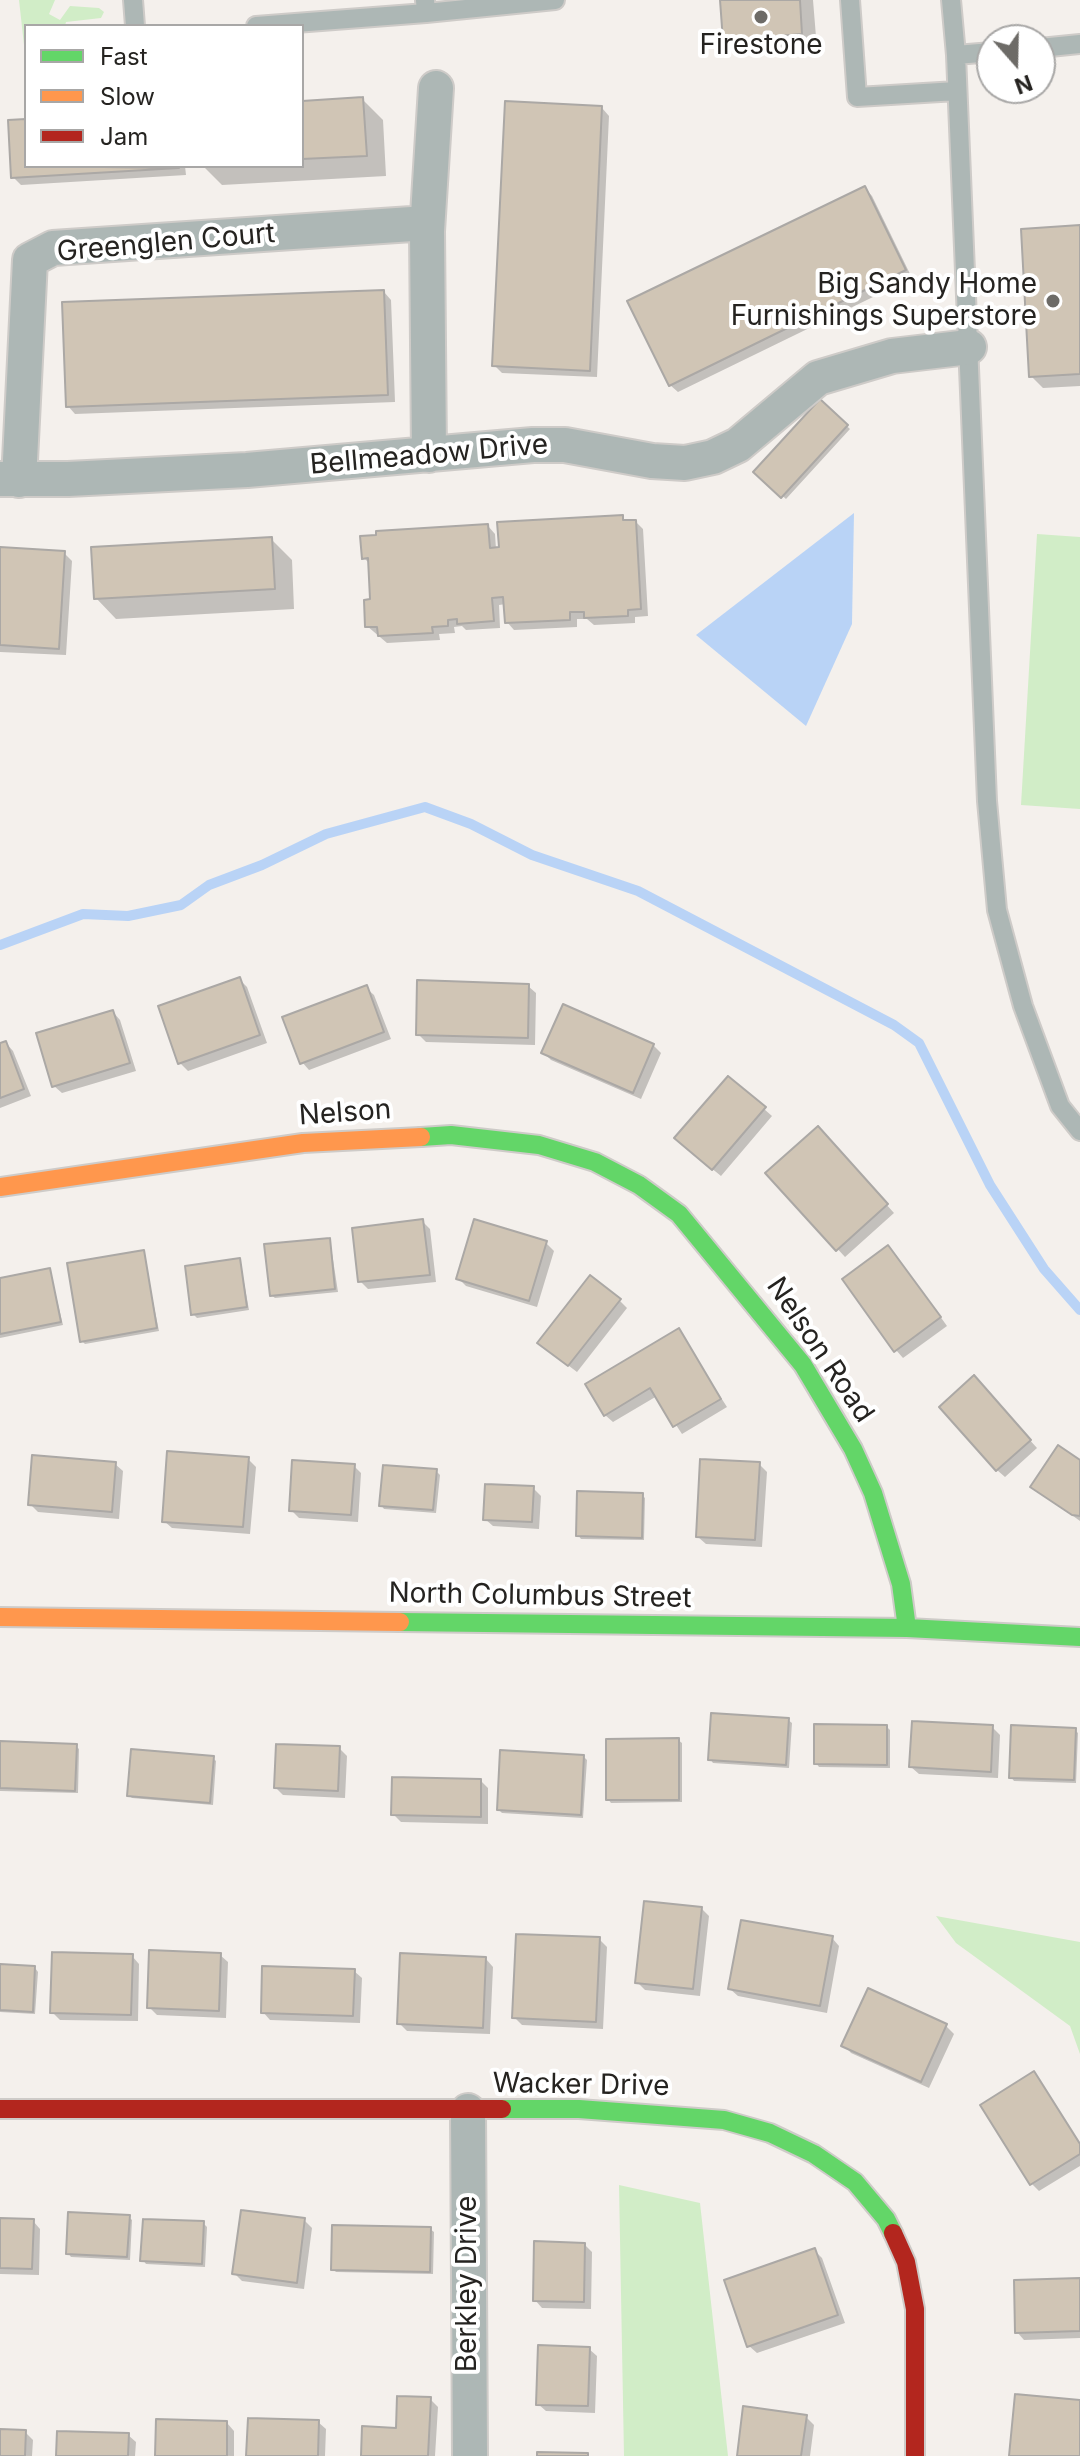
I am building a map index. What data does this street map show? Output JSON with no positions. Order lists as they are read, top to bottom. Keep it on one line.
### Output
{"streets":{"street":["Greenglen Court","Bellmeadow Drive","Nelson","Nelson Road","North Columbus Street","Wacker Drive","Berkley Drive"]},"crossings":[["Greenglen Court","Bellmeadow Drive"],["Nelson","Nelson Road"],["Nelson Road","North Columbus Street"],["Wacker Drive","Berkley Drive"]],"places":["Firestone","Big Sandy Home Furnishings Superstore"],"legend":["Fast","Slow","Jam"],"north":"bottom"}
